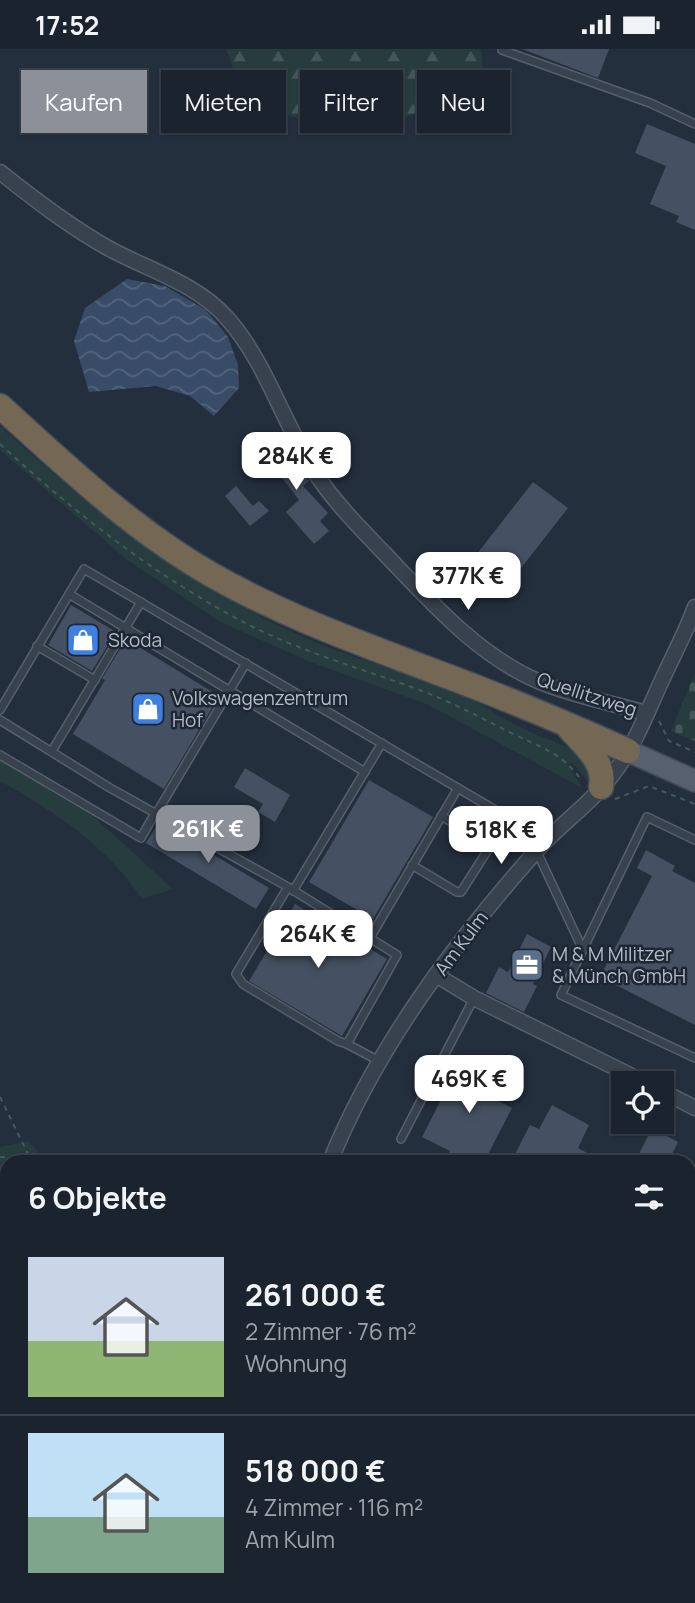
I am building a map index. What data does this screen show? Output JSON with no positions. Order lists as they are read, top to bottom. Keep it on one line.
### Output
{"streets":{"street":["Quellitzweg","Am Kulm"]},"crossings":[["Quellitzweg","Am Kulm"]],"places":{"shop":["Skoda","Volkswagenzentrum Hof"],"office":["M & M Militzer & Münch GmbH"]},"page":{"status":"17:52","chip":["Kaufen","Mieten","Filter","Neu"],"price":["284K €","377K €","261K €","518K €","264K €","469K €"],"heading":"6 Objekte","list":[{"name":"261 000 €","note":"2 Zimmer · 76 m² · Wohnung"},{"name":"518 000 €","note":"4 Zimmer · 116 m² · Am Kulm"}]}}
